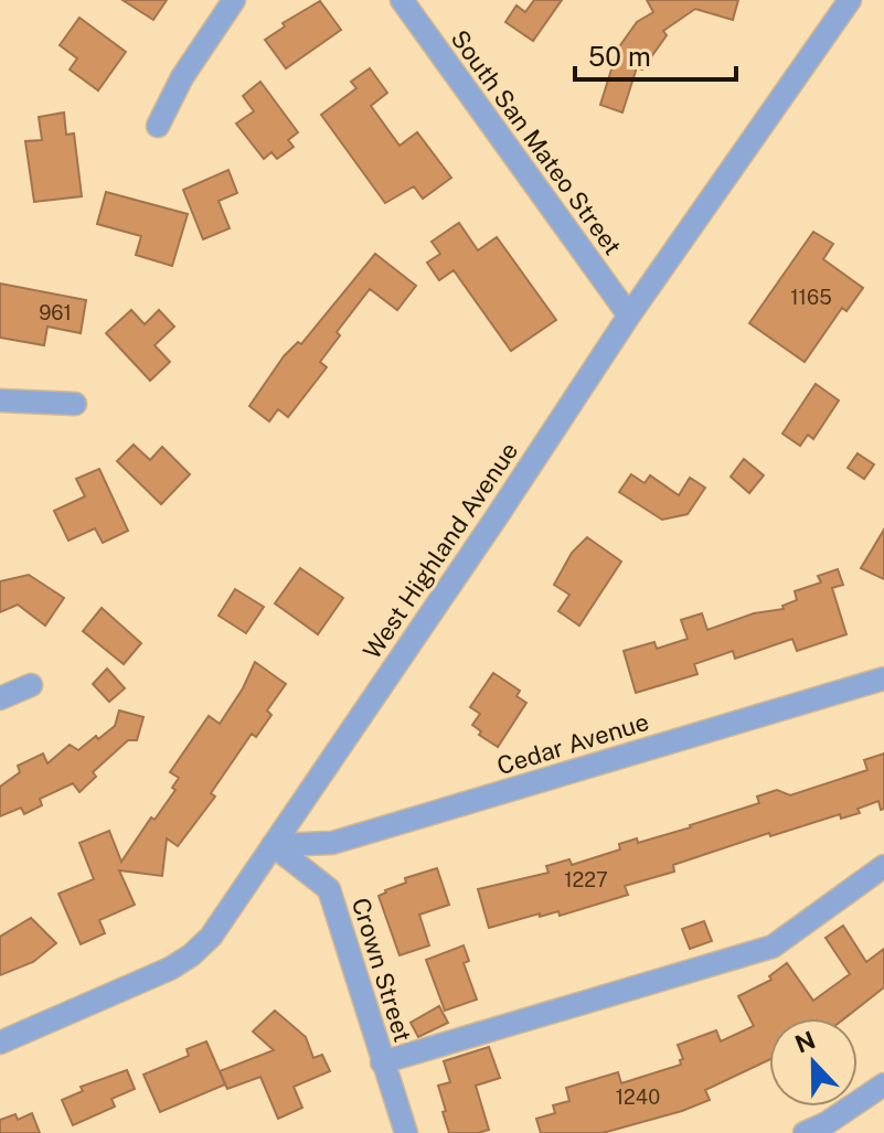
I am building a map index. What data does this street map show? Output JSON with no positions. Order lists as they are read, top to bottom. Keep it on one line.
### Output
{"streets":{"street":["South San Mateo Street","West Highland Avenue","Cedar Avenue","Crown Street"]},"crossings":[["South San Mateo Street","West Highland Avenue"],["West Highland Avenue","Cedar Avenue"],["West Highland Avenue","Crown Street"],["Cedar Avenue","Crown Street"]],"house_numbers":["1165","961","1227","1240"],"scale_bar":"50 m","north":"top"}
